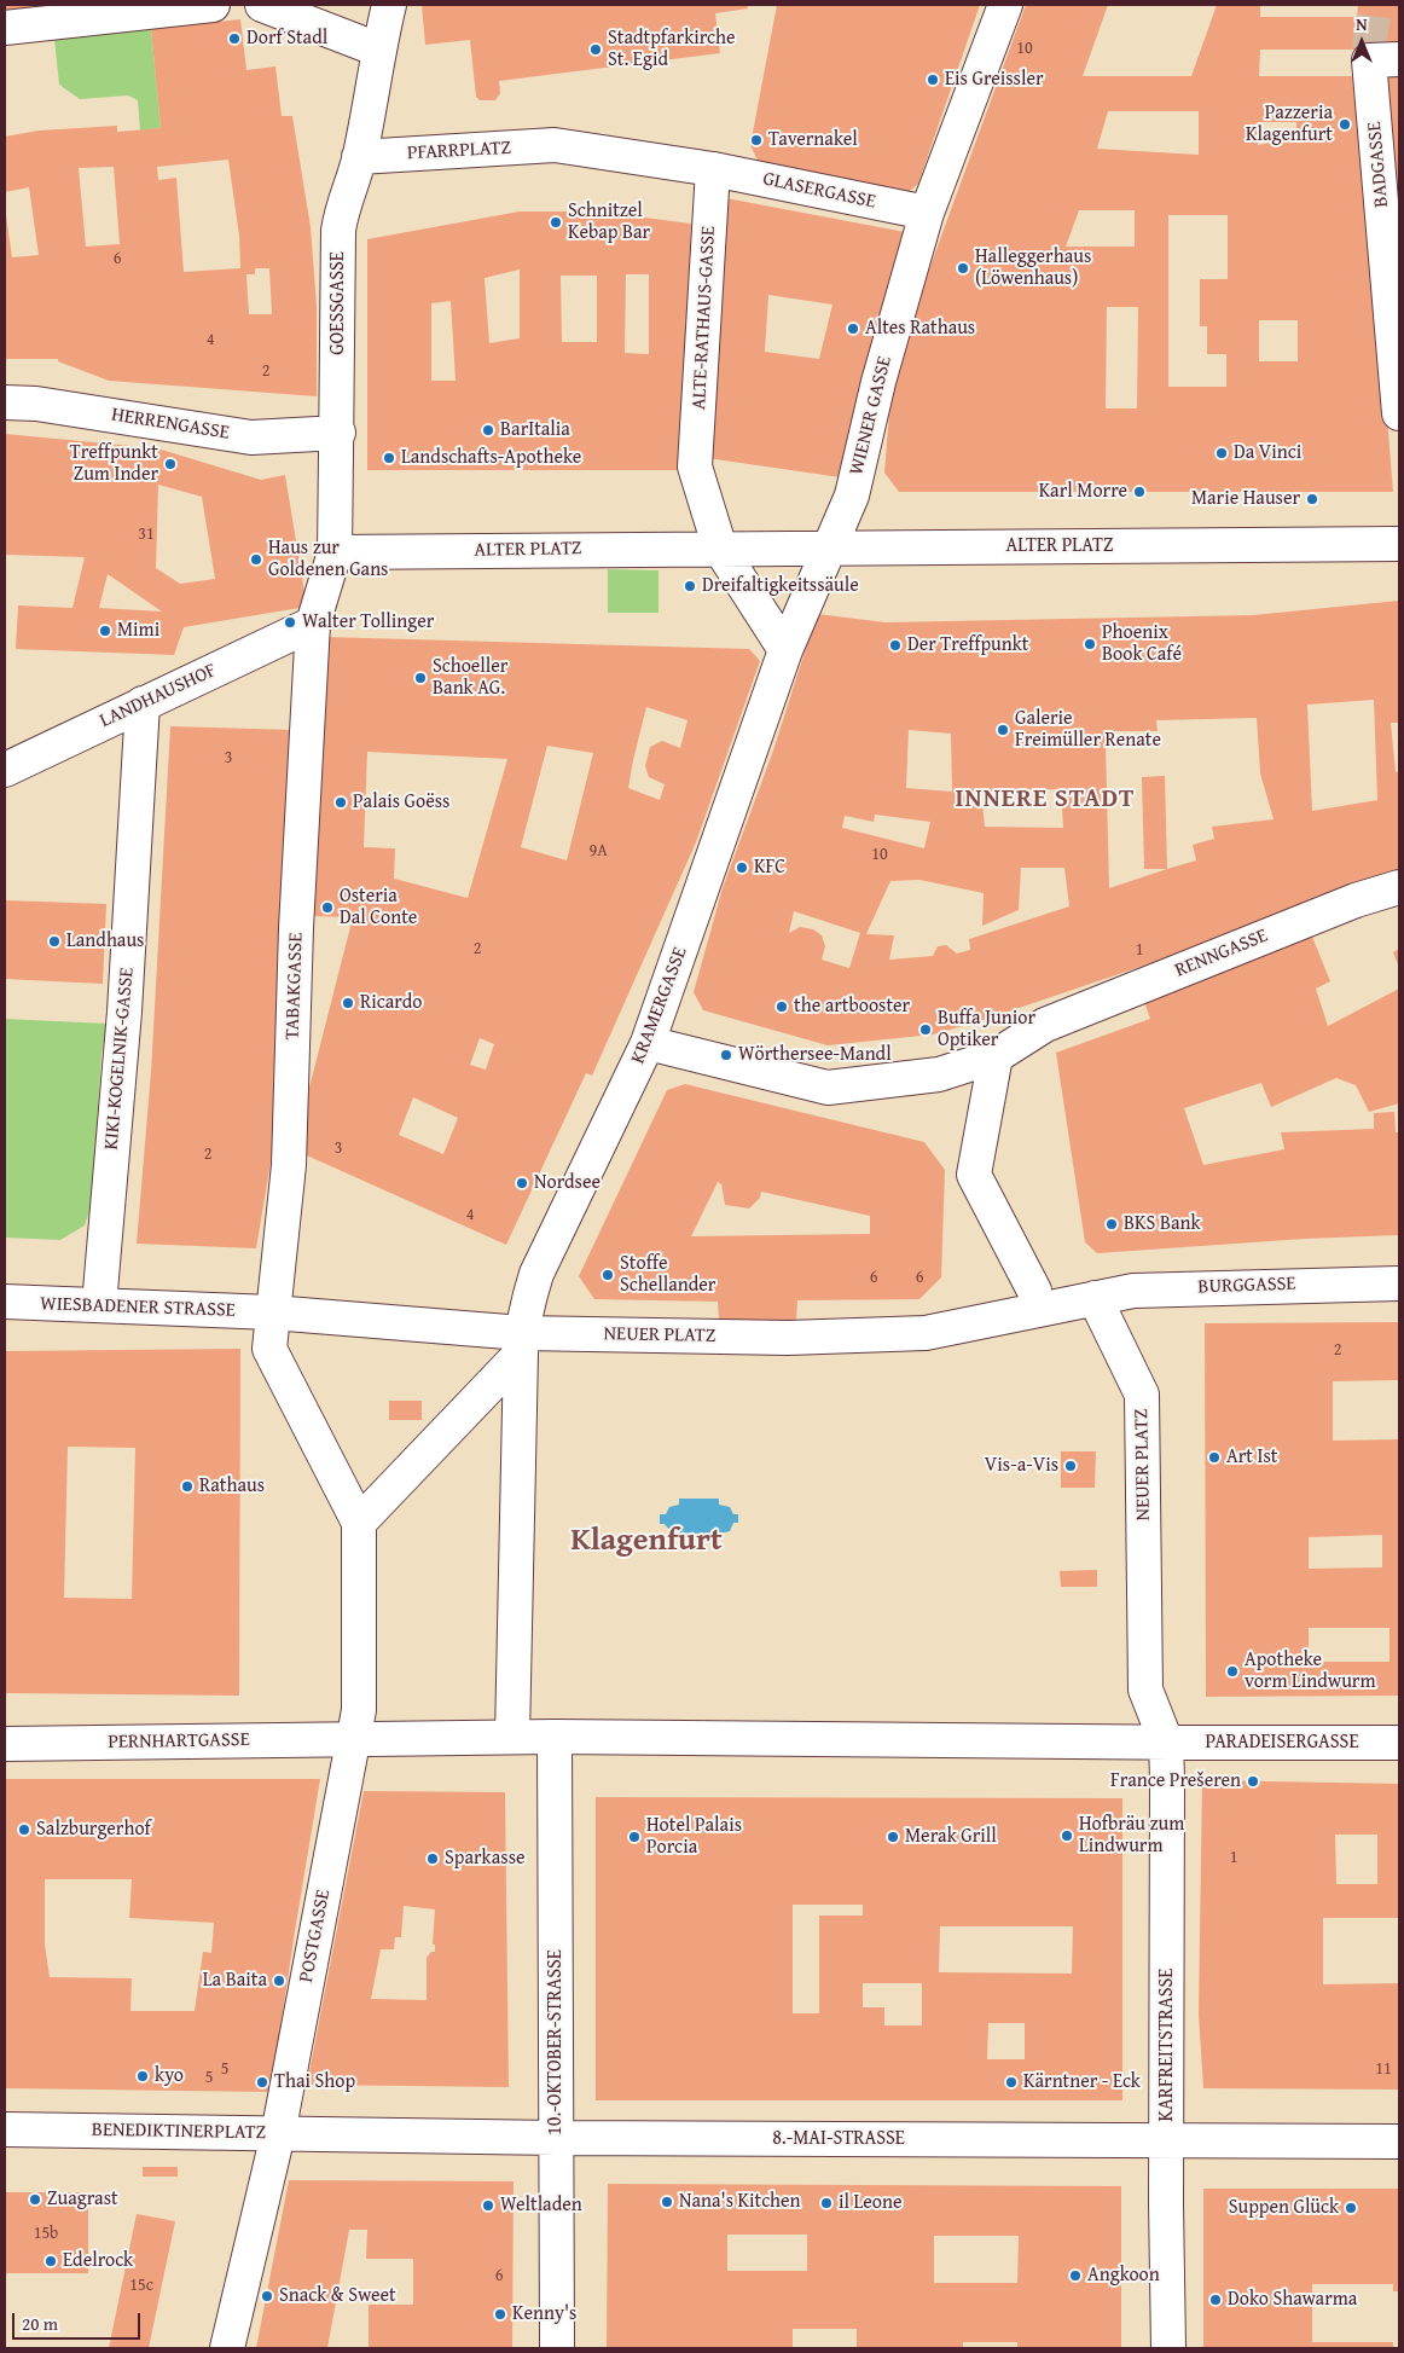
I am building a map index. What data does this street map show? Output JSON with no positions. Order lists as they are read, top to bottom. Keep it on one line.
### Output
{"streets":{"street":["PFARRPLATZ","BADGASSE","GLASERGASSE","GOESSGASSE","ALTE-RATHAUS-GASSE","WIENER GASSE","HERRENGASSE","ALTER PLATZ","LANDHAUSHOF","RENNGASSE","TABAKGASSE","KRAMERGASSE","KIKI-KOGELNIK-GASSE","BURGGASSE","WIESBADENER STRASSE","NEUER PLATZ","PERNHARTGASSE","PARADEISERGASSE","POSTGASSE","10.-OKTOBER-STRASSE","KARFREITSTRASSE","BENEDIKTINERPLATZ","8.-MAI-STRASSE"]},"crossings":[["PFARRPLATZ","GLASERGASSE"],["PFARRPLATZ","GOESSGASSE"],["PFARRPLATZ","ALTE-RATHAUS-GASSE"],["GLASERGASSE","ALTE-RATHAUS-GASSE"],["GLASERGASSE","WIENER GASSE"],["GOESSGASSE","HERRENGASSE"],["ALTE-RATHAUS-GASSE","ALTER PLATZ"],["WIENER GASSE","ALTER PLATZ"],["WIENER GASSE","KRAMERGASSE"],["LANDHAUSHOF","TABAKGASSE"],["LANDHAUSHOF","KIKI-KOGELNIK-GASSE"],["RENNGASSE","KRAMERGASSE"],["TABAKGASSE","WIESBADENER STRASSE"],["TABAKGASSE","NEUER PLATZ"],["KRAMERGASSE","NEUER PLATZ"],["KIKI-KOGELNIK-GASSE","WIESBADENER STRASSE"],["BURGGASSE","NEUER PLATZ"],["WIESBADENER STRASSE","NEUER PLATZ"],["NEUER PLATZ","PARADEISERGASSE"],["NEUER PLATZ","KARFREITSTRASSE"],["PERNHARTGASSE","POSTGASSE"],["PARADEISERGASSE","KARFREITSTRASSE"],["POSTGASSE","BENEDIKTINERPLATZ"],["POSTGASSE","8.-MAI-STRASSE"],["10.-OKTOBER-STRASSE","8.-MAI-STRASSE"],["KARFREITSTRASSE","8.-MAI-STRASSE"],["BENEDIKTINERPLATZ","8.-MAI-STRASSE"]],"districts":["INNERE STADT","Klagenfurt"],"places":["Dorf Stadl","Stadtpfarkirche St. Egid","Eis Greissler","Pazzeria Klagenfurt","Tavernakel","Schnitzel Kebap Bar","Halleggerhaus (Löwenhaus)","Altes Rathaus","BarItalia","Da Vinci","Landschafts-Apotheke","Treffpunkt Zum Inder","Karl Morre","Marie Hauser","Haus zur Goldenen Gans","Dreifaltigkeitssäule","Walter Tollinger","Mimi","Phoenix Book Café","Der Treffpunkt","Schoeller Bank AG.","Galerie Freimüller Renate","Palais Goëss","KFC","Osteria Dal Conte","Landhaus","Ricardo","the artbooster","Buffa Junior Optiker","Wörthersee-Mandl","Nordsee","BKS Bank","Stoffe Schellander","Art Ist","Vis-a-Vis","Rathaus","Apotheke vorm Lindwurm","France Prešeren","Salzburgerhof","Hofbräu zum Lindwurm","Hotel Palais Porcia","Merak Grill","Sparkasse","La Baita","kyo","Thai Shop","Kärntner - Eck","Zuagrast","Nana's Kitchen","il Leone","Weltladen","Suppen Glück","Edelrock","Angkoon","Snack & Sweet","Doko Shawarma","Kenny's"],"house_numbers":["10","6","4","2","31","3","9A","10","2","1","3","2","4","6","6","2","1","5","11","5","15b","6","15c"],"scale_bar":"20 m","north":"top"}
